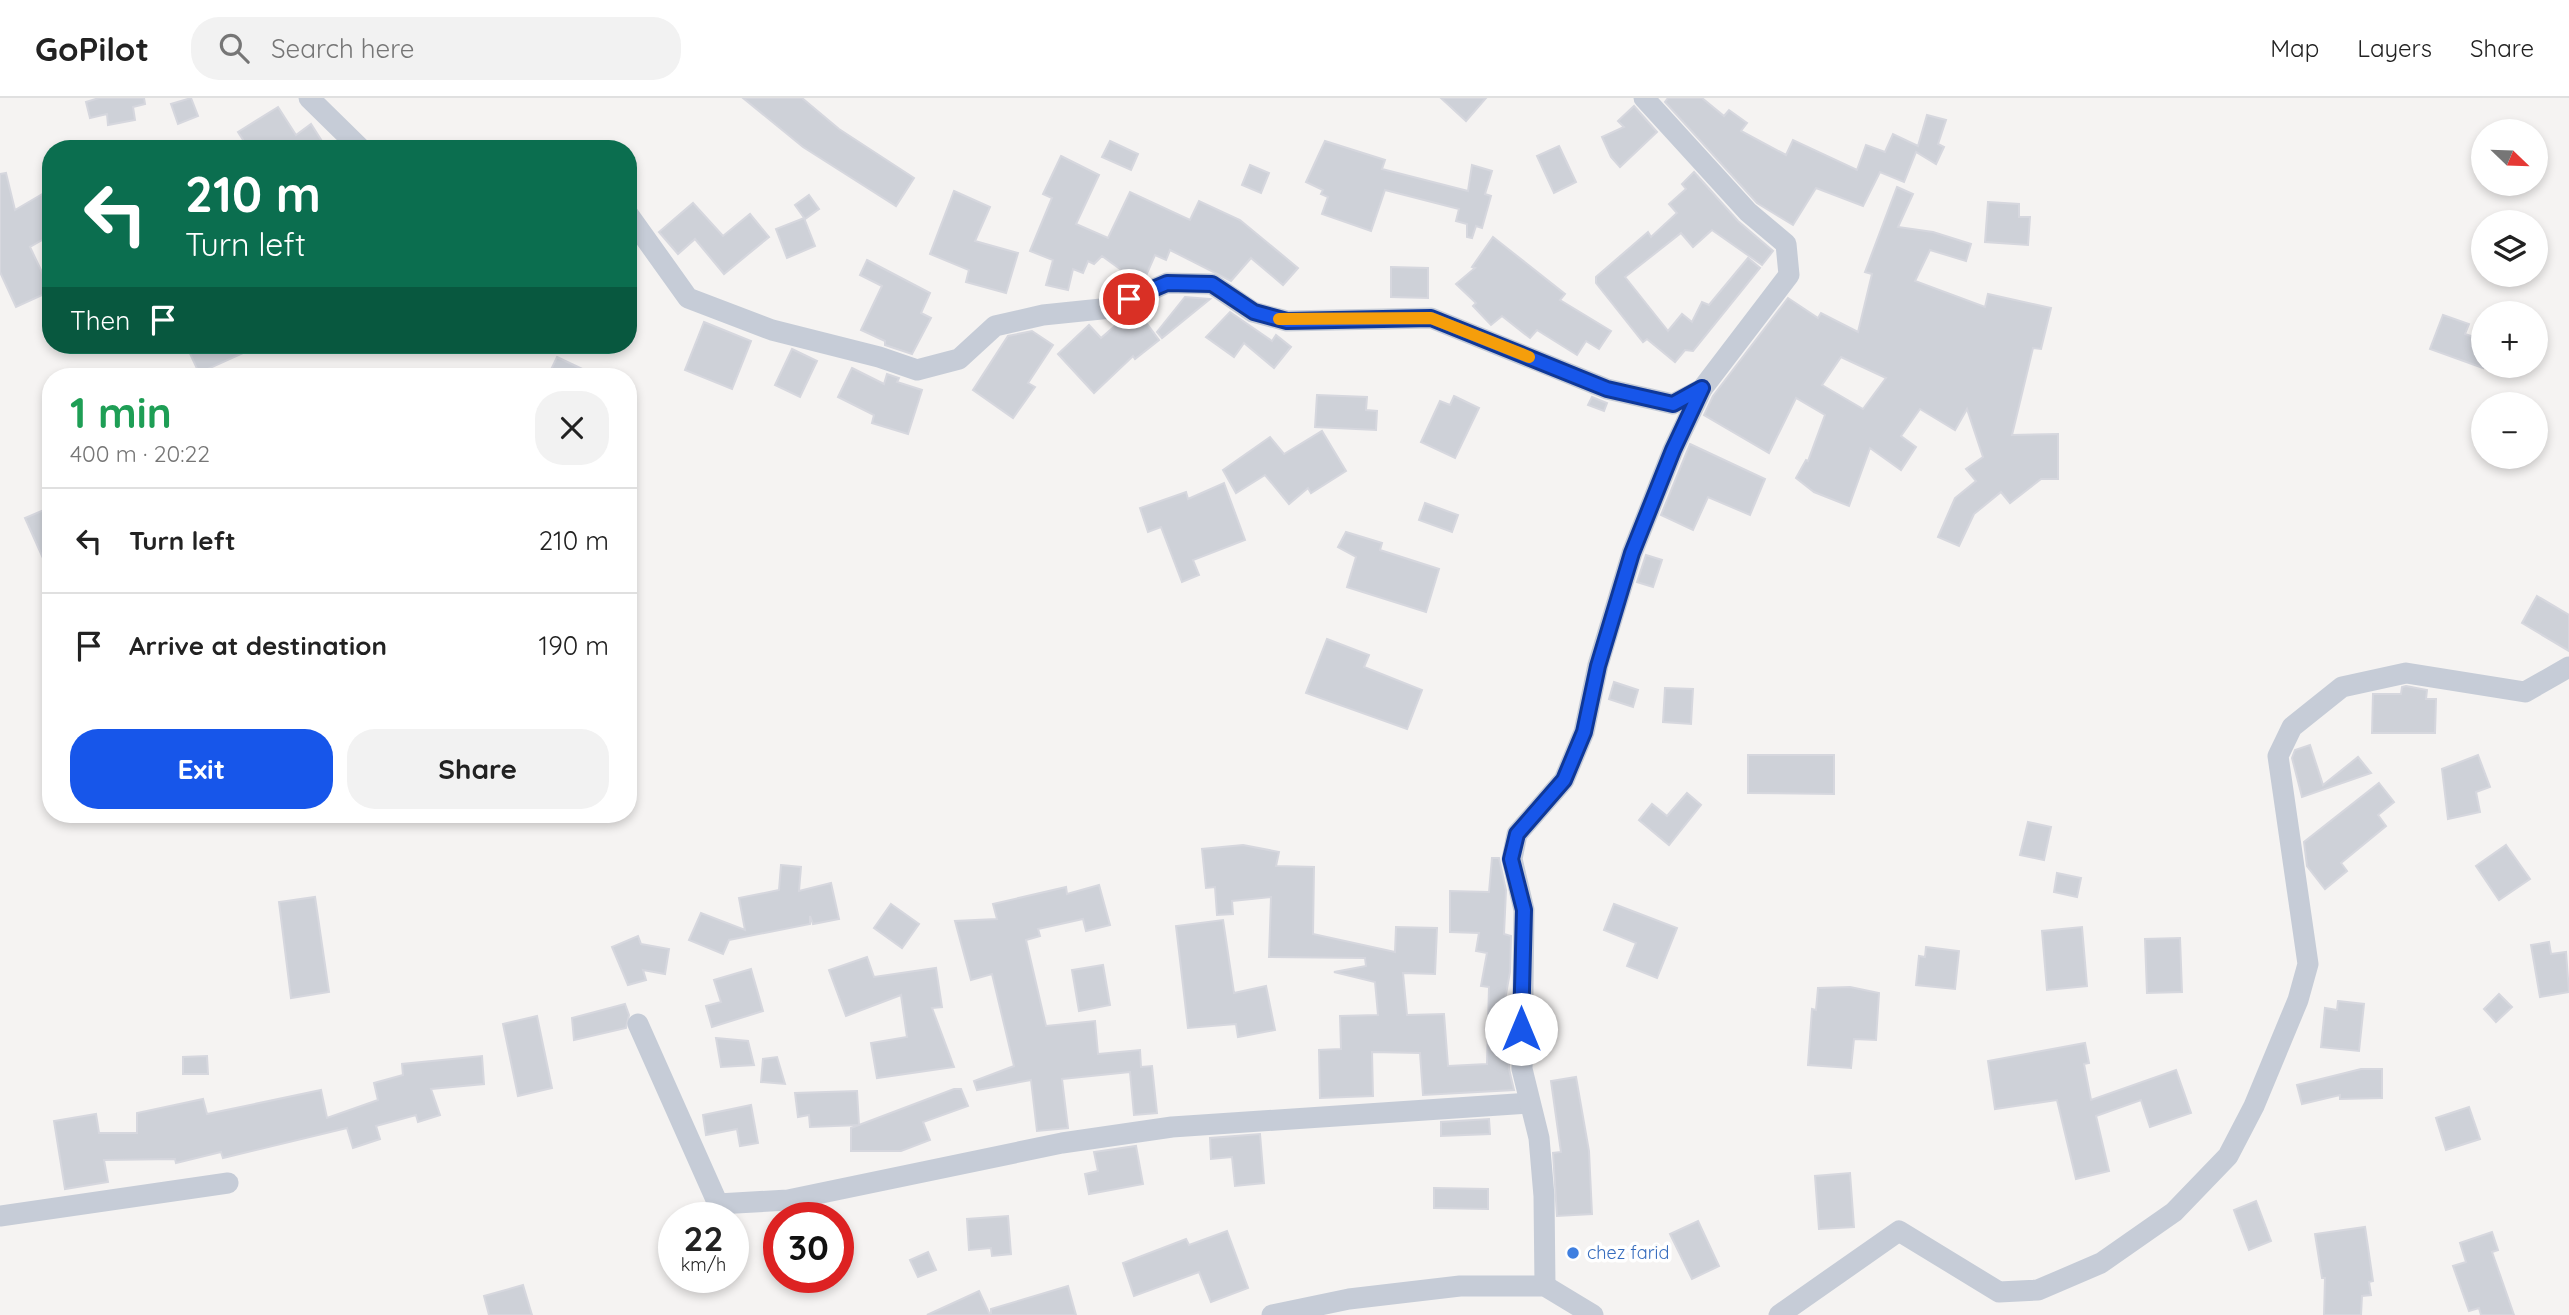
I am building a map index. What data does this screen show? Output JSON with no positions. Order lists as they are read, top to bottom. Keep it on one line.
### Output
{"places":["chez farid"],"north":"bottom right","page":{"header":"GoPilot","search":"Search here","nav":["Map","Layers","Share"],"map_buttons":["+","−"],"turn":["210 m","Turn left"],"then":"Then","heading":["1 min","400 m · 20:22"],"list":[{"name":"Turn left","value":"210 m"},{"name":"Arrive at destination","value":"190 m"}],"buttons":["Exit","Share"],"speed":"22 km/h","limit":"30"}}
